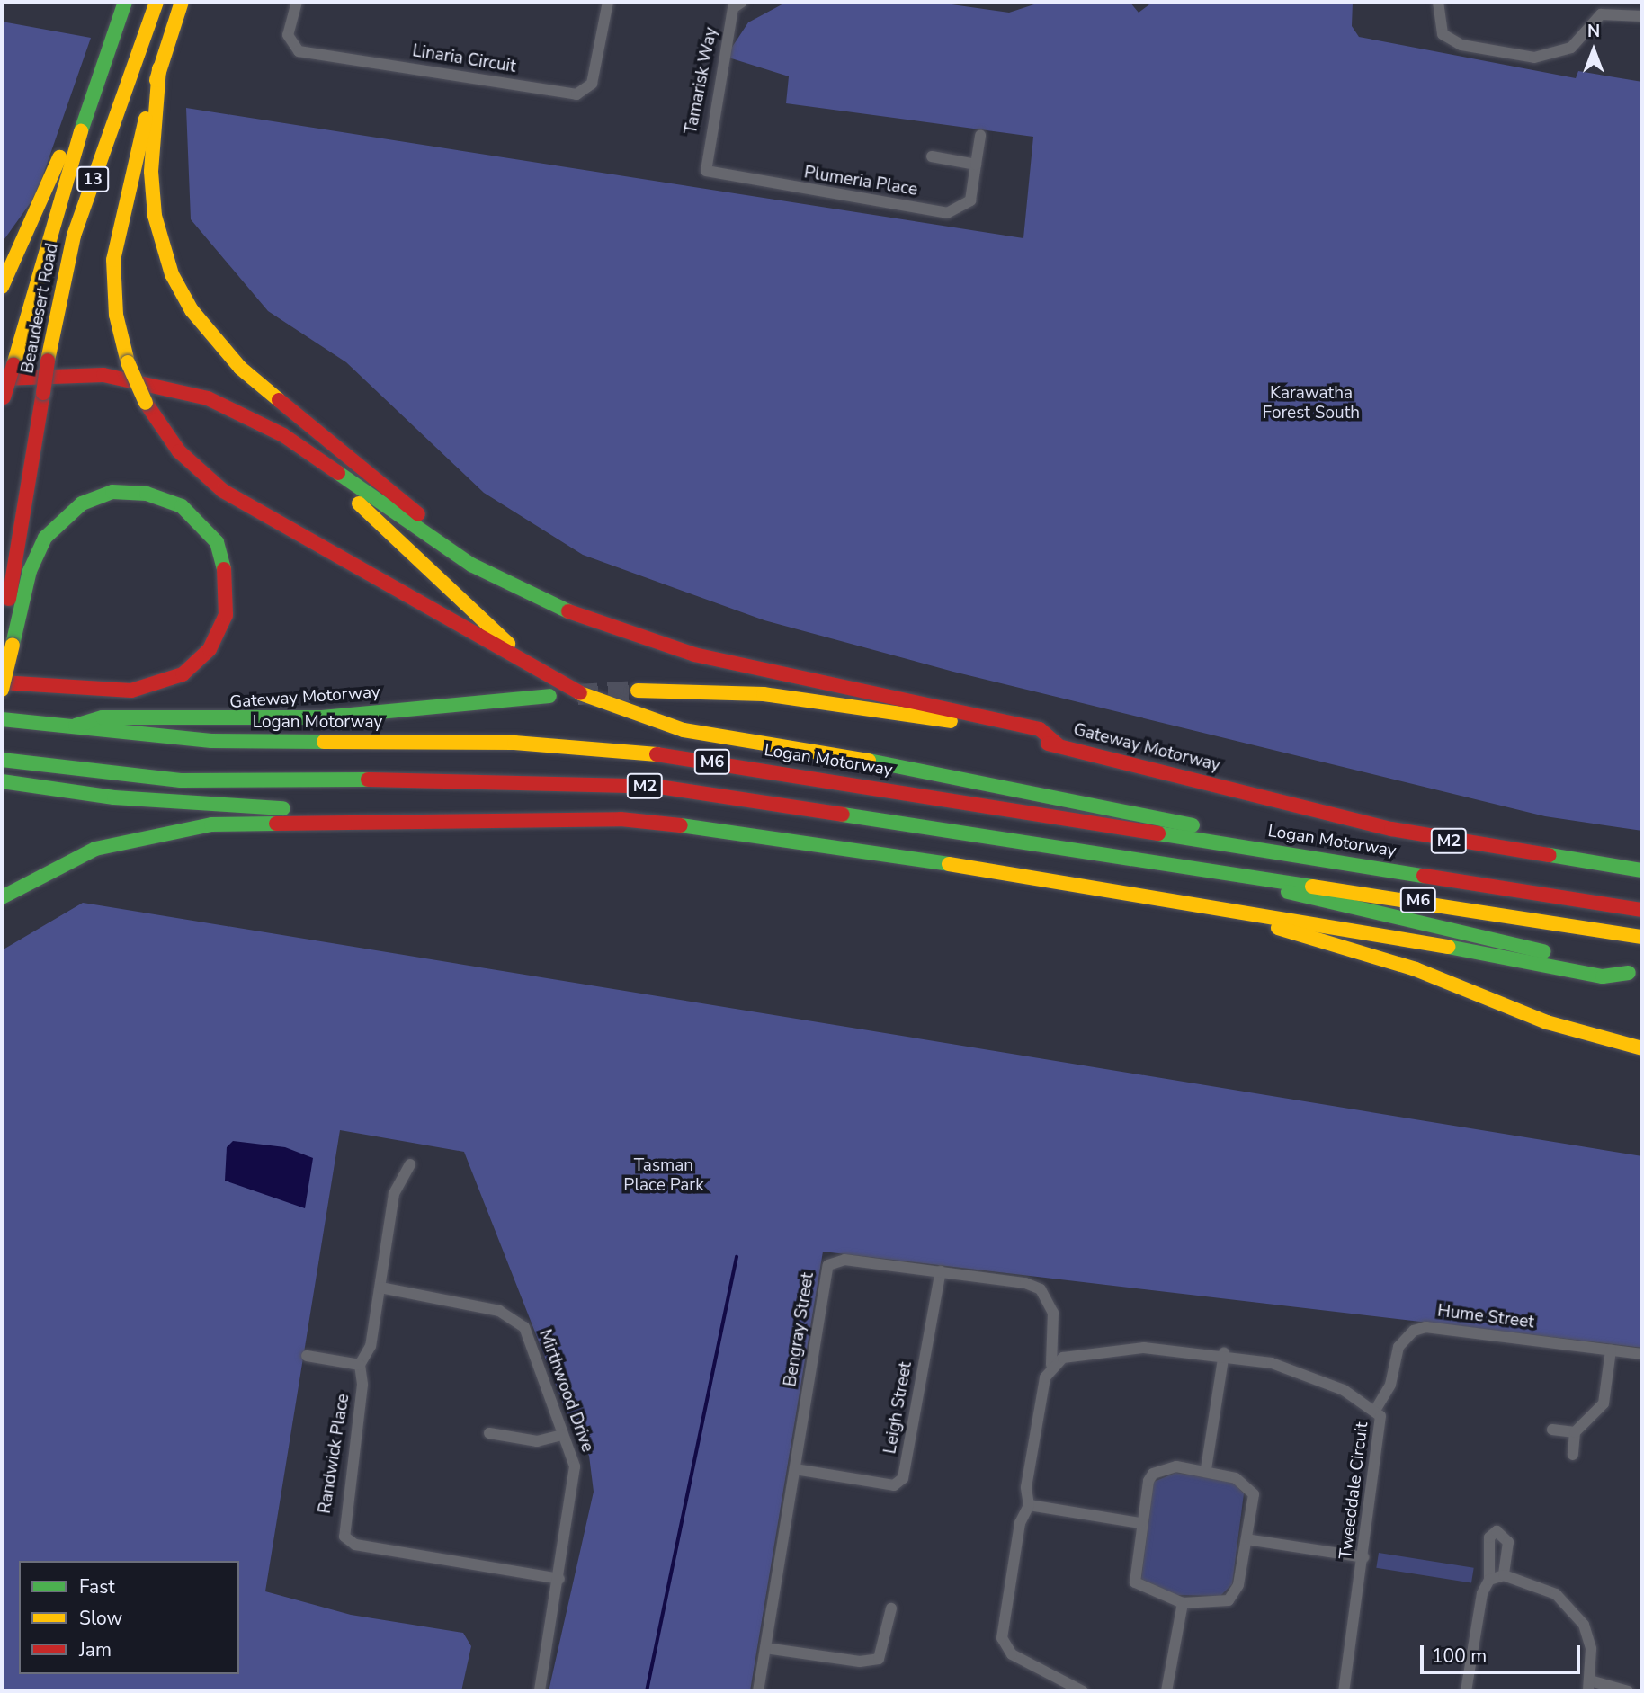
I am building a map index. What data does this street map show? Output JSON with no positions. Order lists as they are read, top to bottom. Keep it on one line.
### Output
{"streets":{"highway":["13","Beaudesert Road","Gateway Motorway","Logan Motorway","M6","M2"],"street":["Linaria Circuit","Tamarisk Way","Plumeria Place","Hume Street","Bengray Street","Mirthwood Drive","Leigh Street","Randwick Place","Tweeddale Circuit"]},"crossings":[["Tamarisk Way","Plumeria Place"],["Gateway Motorway","Logan Motorway"],["M6","M2"],["Hume Street","Tweeddale Circuit"],["Bengray Street","Leigh Street"],["Bengray Street","Tweeddale Circuit"],["Mirthwood Drive","Randwick Place"]],"parks":["Karawatha Forest South","Tasman Place Park"],"legend":["Fast","Slow","Jam"],"scale_bar":"100 m","north":"top"}
